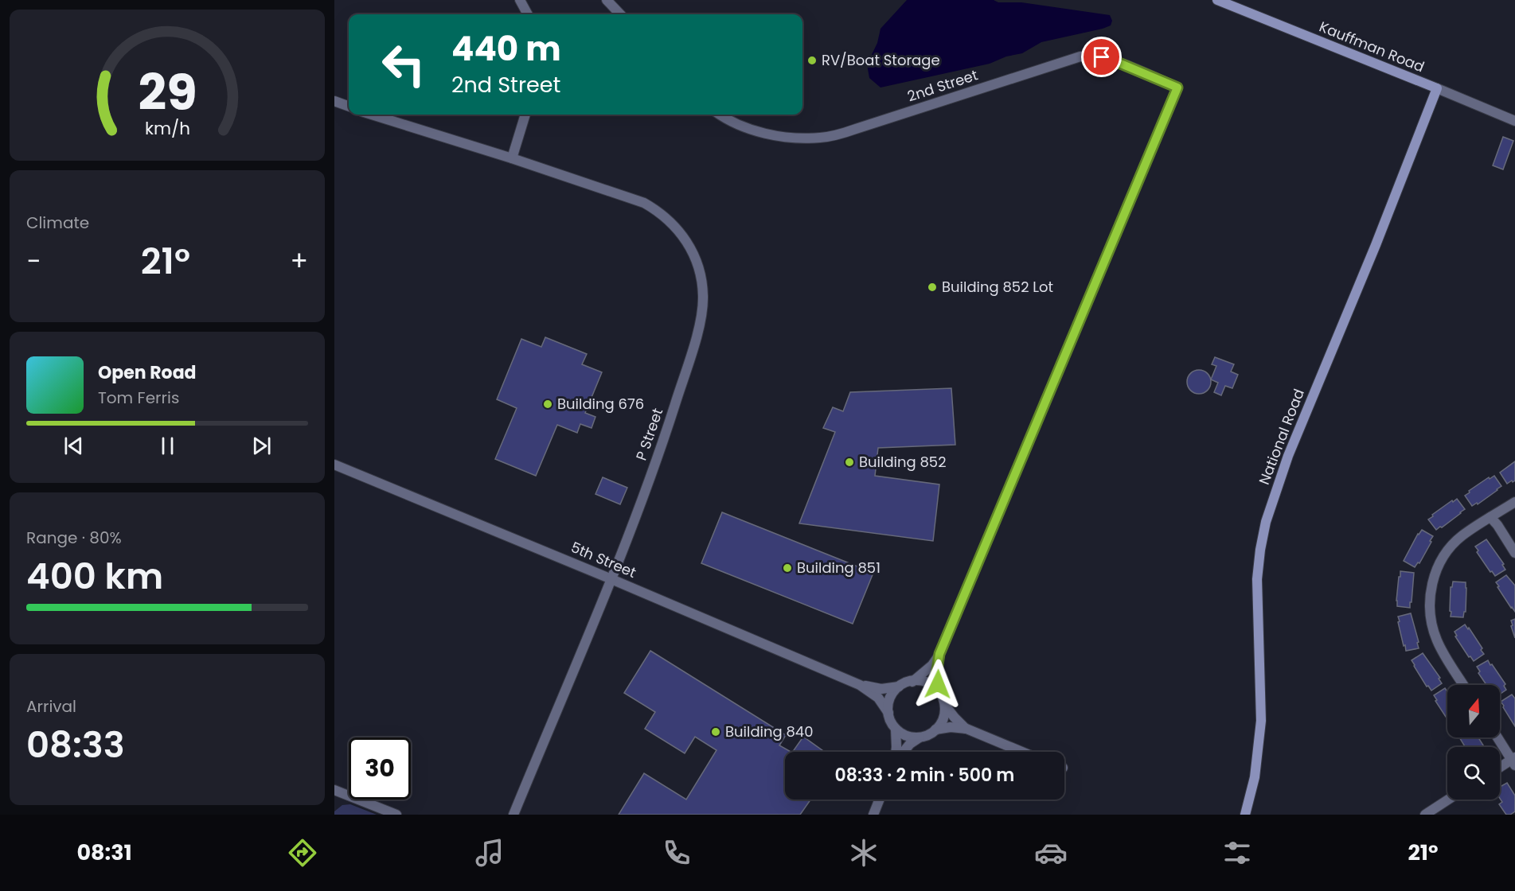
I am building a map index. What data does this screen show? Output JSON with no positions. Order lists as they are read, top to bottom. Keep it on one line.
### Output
{"streets":{"main road":["Kauffman Road","National Road"],"street":["2nd Street","P Street","5th Street"]},"crossings":[["Kauffman Road","National Road"],["P Street","5th Street"]],"places":["RV/Boat Storage","Building 852 Lot","Building 676","Building 852","Building 851","Building 840"],"north":"top","page":{"turn":["440 m","2nd Street"],"tile":["Climate",["Range · 80%","400 km"],["Arrival","08:33"]],"heat":["−","21°","+"],"song":["Open Road","Tom Ferris"],"limit":"30","trip":"08:33 · 2 min · 500 m","tabs":["08:31","21°"],"gauge":["29","km/h"]}}
